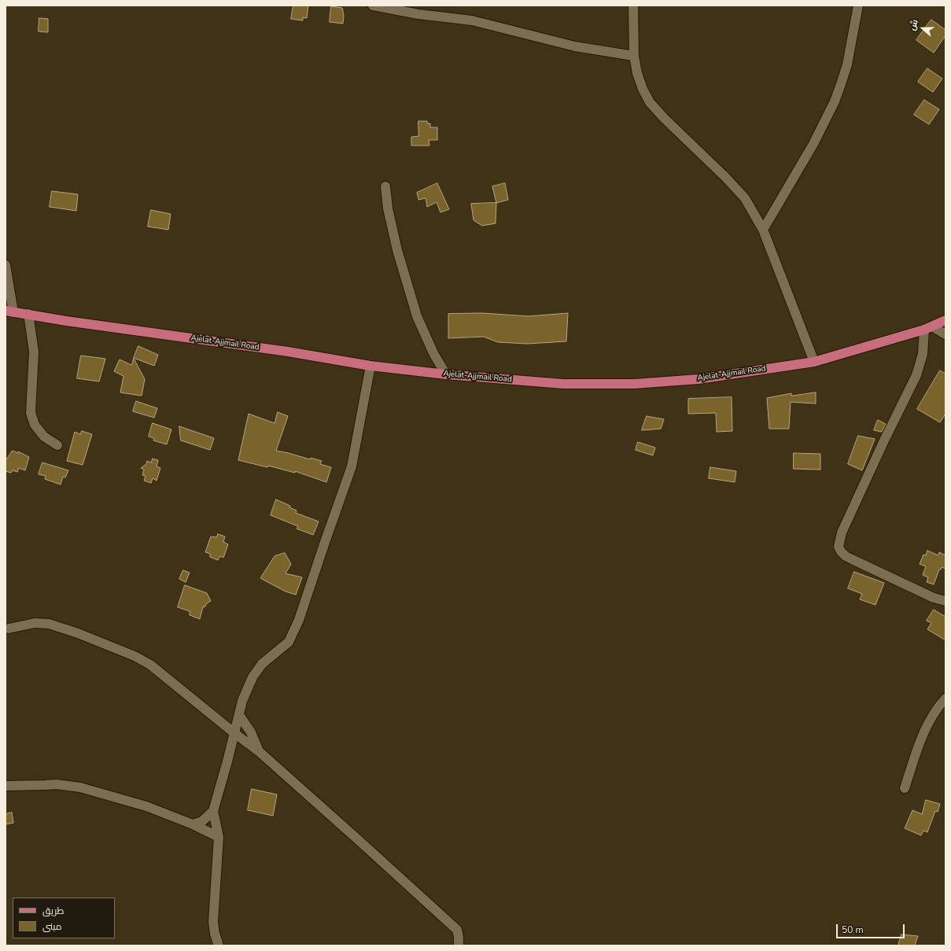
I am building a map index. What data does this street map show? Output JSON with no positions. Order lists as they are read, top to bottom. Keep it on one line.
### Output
{"streets":{"main road":["Ajelat-Ajjmail Road"]},"legend":["طريق","مبنى"],"scale_bar":"50 m","north":"left"}
